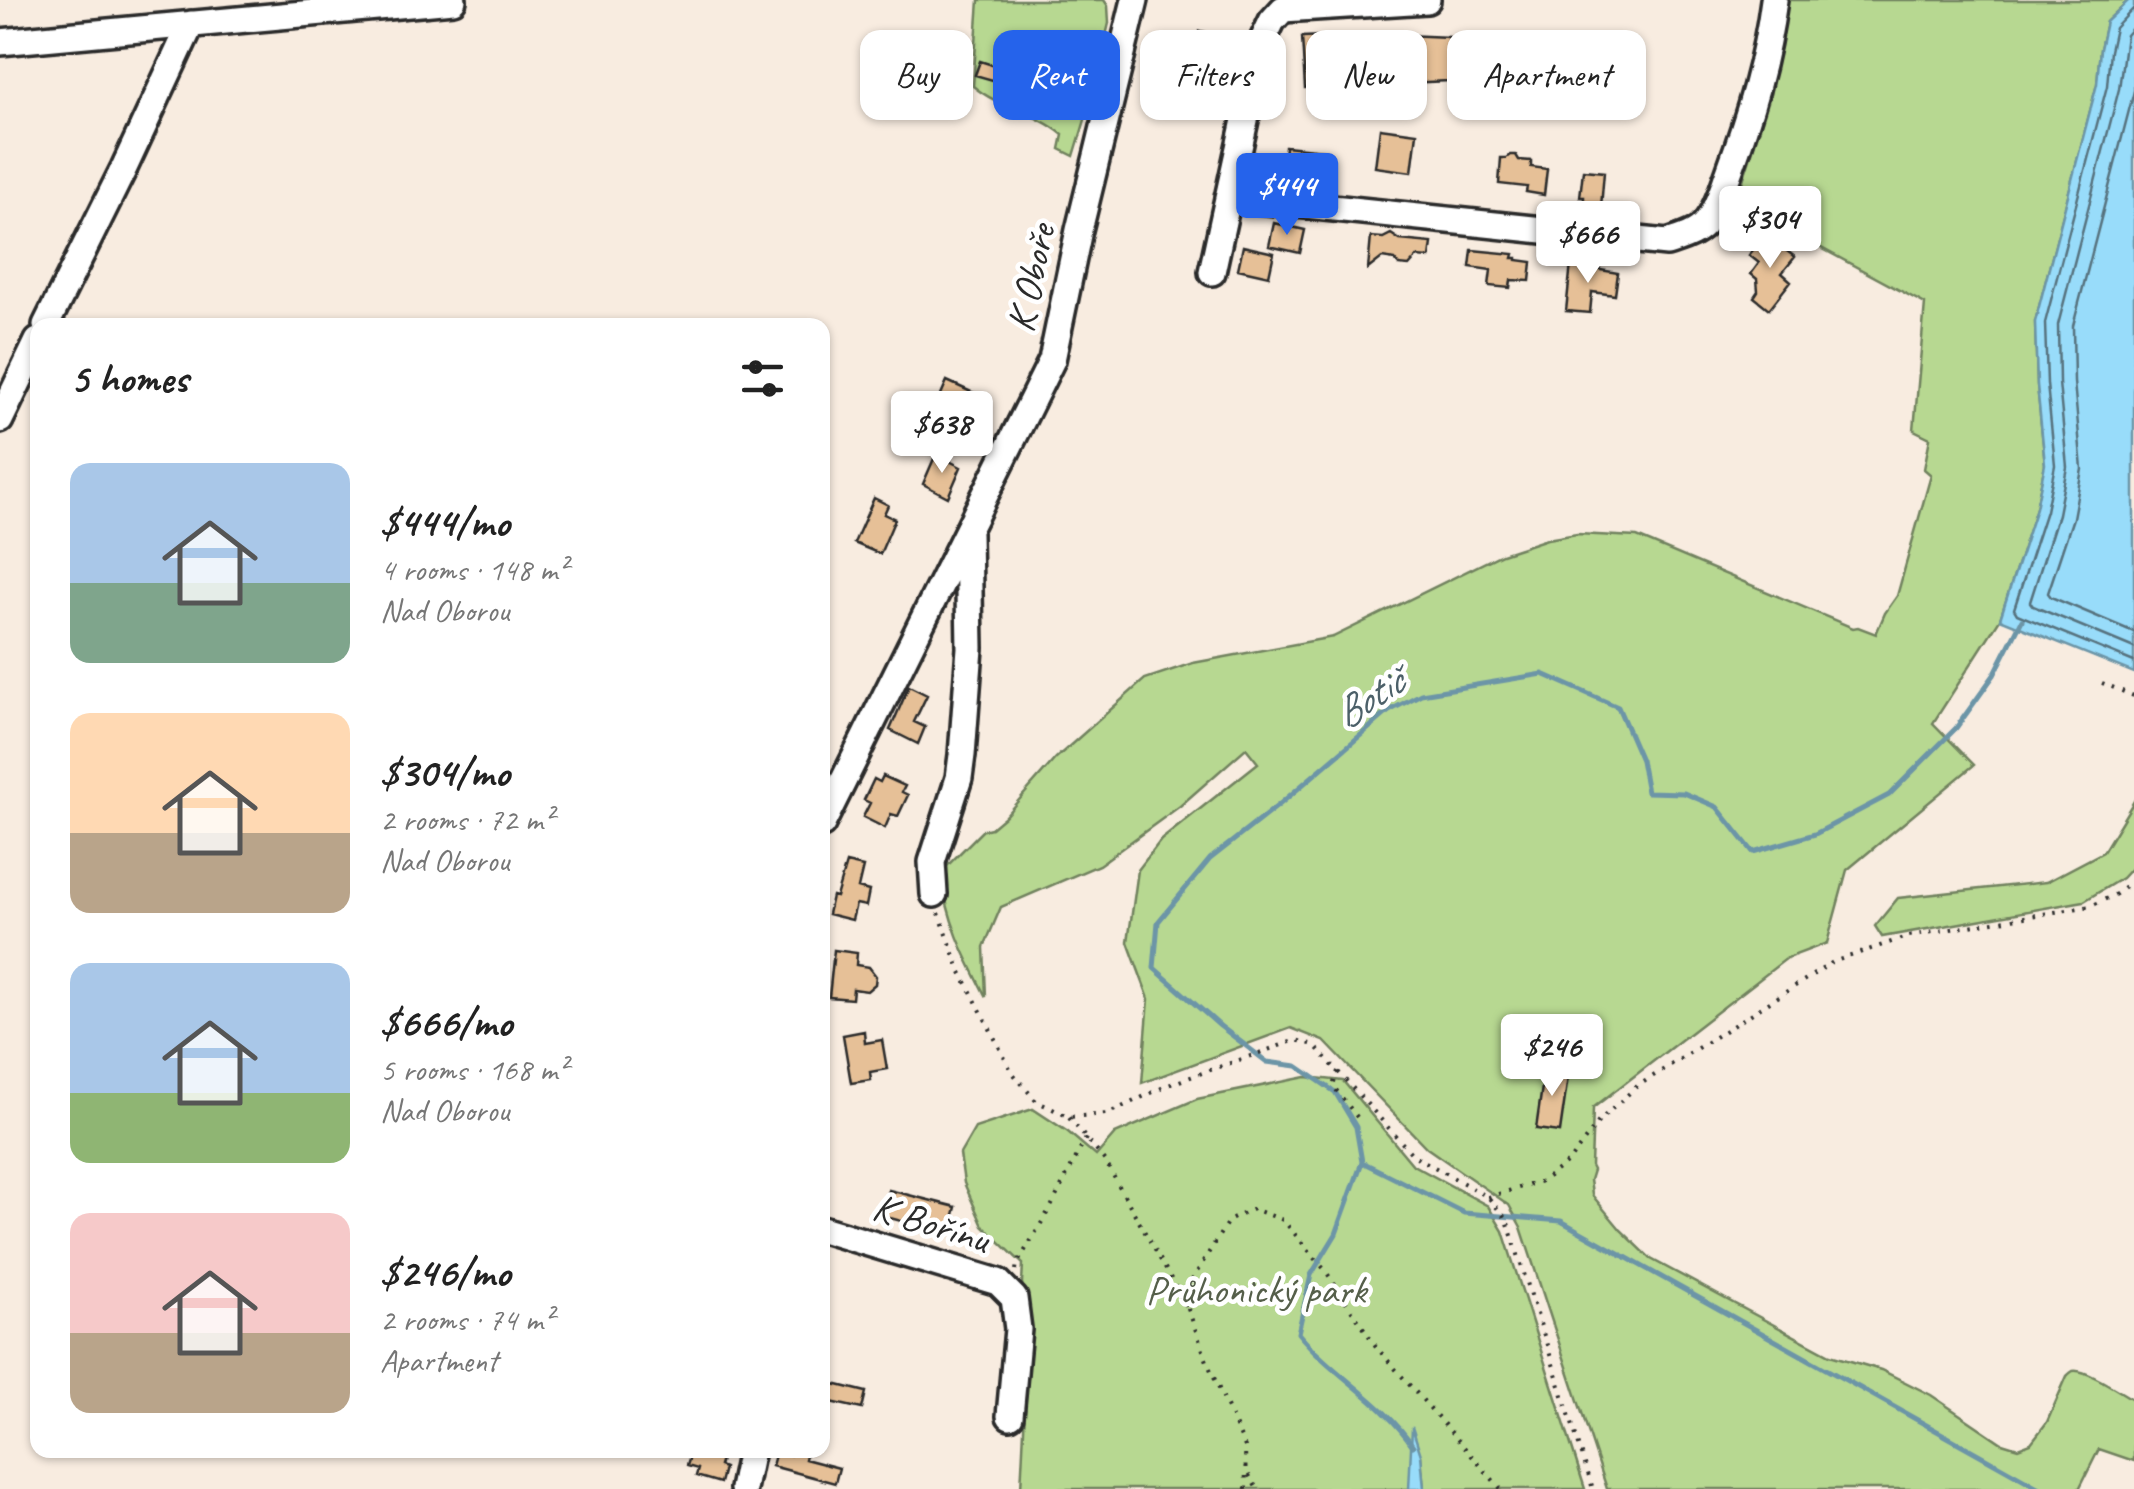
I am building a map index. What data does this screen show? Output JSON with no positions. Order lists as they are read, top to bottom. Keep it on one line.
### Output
{"streets":{"street":["K Oboře","K Bořínu"]},"water":["Botič"],"parks":["Průhonický park"],"page":{"chip":["Buy","Rent","Filters","New","Apartment"],"price":["$444","$304","$666","$638","$246"],"heading":"5 homes","list":[{"name":"$444/mo","note":"4 rooms · 148 m² · Nad Oborou"},{"name":"$304/mo","note":"2 rooms · 72 m² · Nad Oborou"},{"name":"$666/mo","note":"5 rooms · 168 m² · Nad Oborou"},{"name":"$246/mo","note":"2 rooms · 74 m² · Apartment"}]}}
